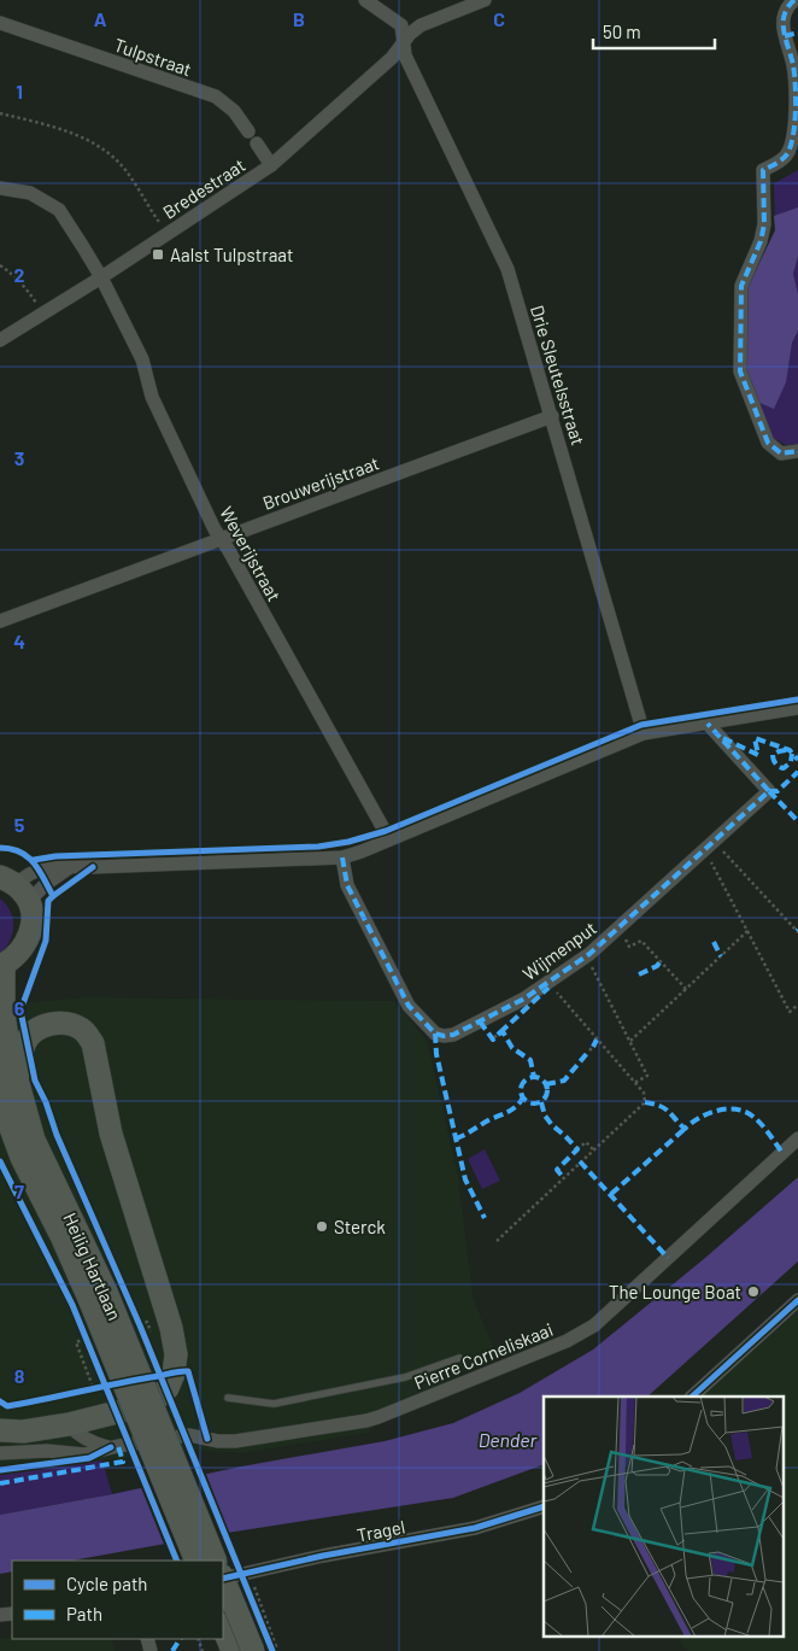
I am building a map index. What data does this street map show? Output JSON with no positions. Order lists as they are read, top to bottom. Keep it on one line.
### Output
{"streets":{"main road":["Heilig Hartlaan"],"street":["Tulpstraat","Bredestraat","Drie Sleutelsstraat","Brouwerijstraat","Weverijstraat","Wijmenput","Pierre Corneliskaai","Tragel"]},"crossings":[["Bredestraat","Drie Sleutelsstraat"],["Bredestraat","Weverijstraat"],["Drie Sleutelsstraat","Brouwerijstraat"],["Brouwerijstraat","Weverijstraat"]],"water":["Dender"],"places":{"transit":["Aalst Tulpstraat"],"other":["Sterck","The Lounge Boat"]},"legend":["Cycle path","Path"],"scale_bar":"50 m","grid":{"columns":["A","B","C"],"rows":["1","2","3","4","5","6","7","8"]}}
